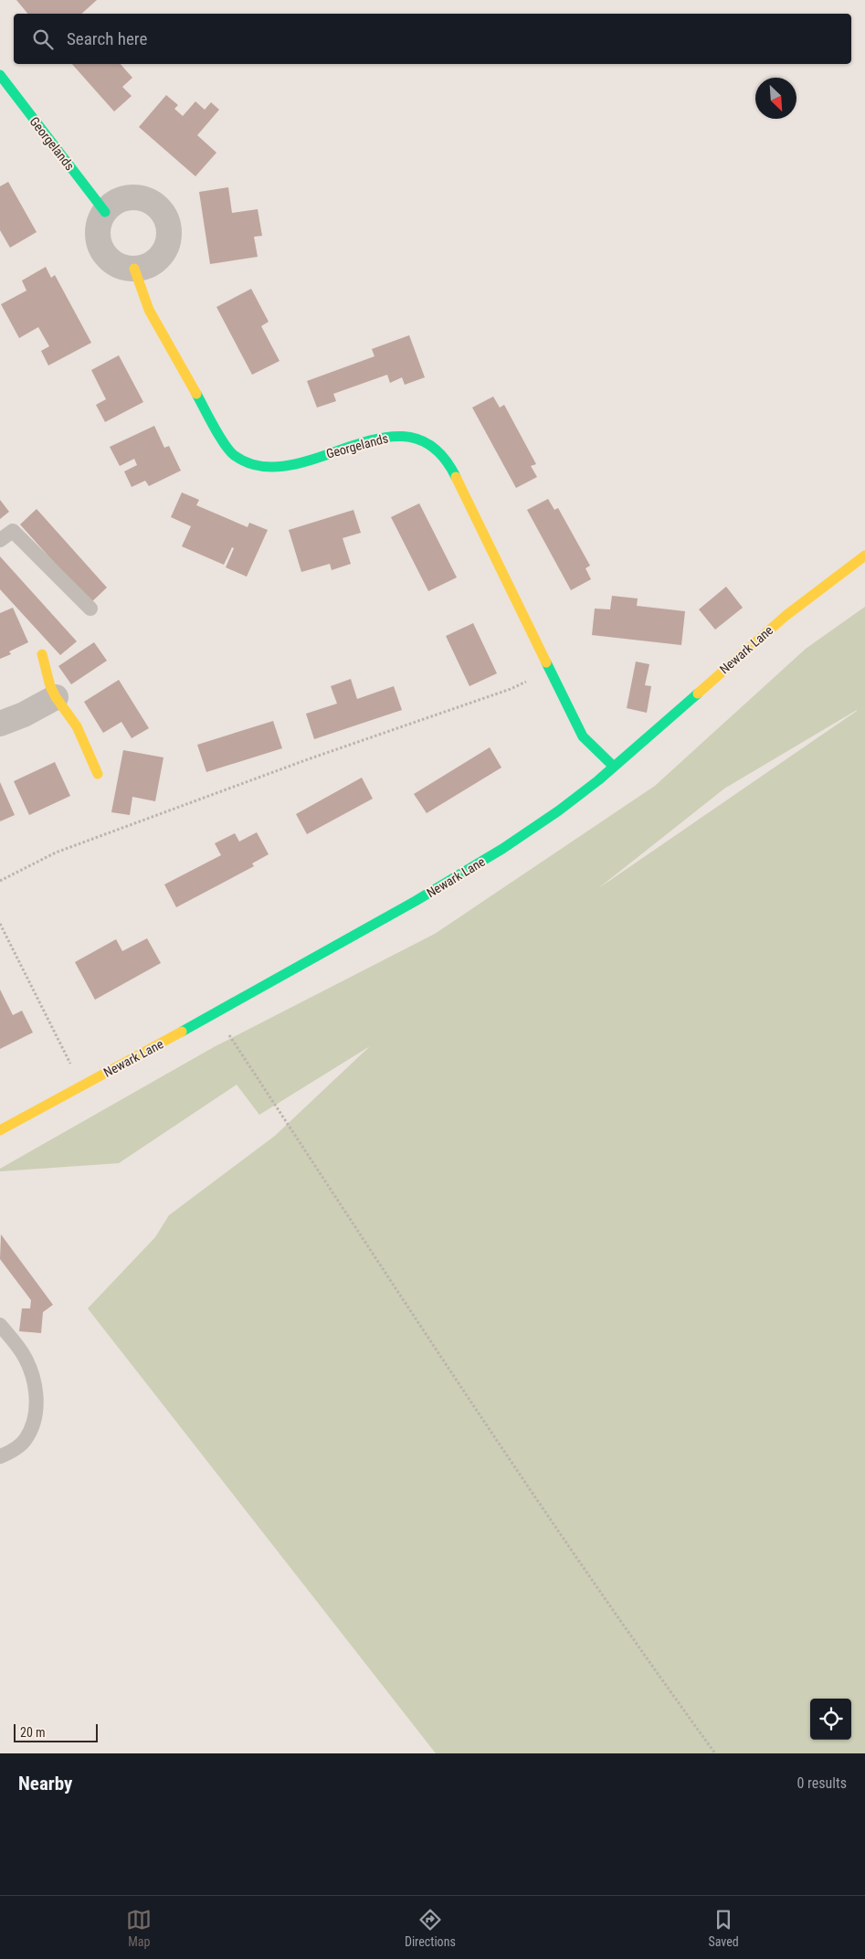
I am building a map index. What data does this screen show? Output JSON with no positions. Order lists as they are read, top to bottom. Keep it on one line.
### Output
{"streets":{"street":["Georgelands","Newark Lane"]},"crossings":[["Georgelands","Newark Lane"]],"scale_bar":"20 m","north":"bottom right","page":{"search":"Search here","scale":"20 m","heading":["Nearby","0 results"],"nav":["Map","Directions","Saved"]}}
